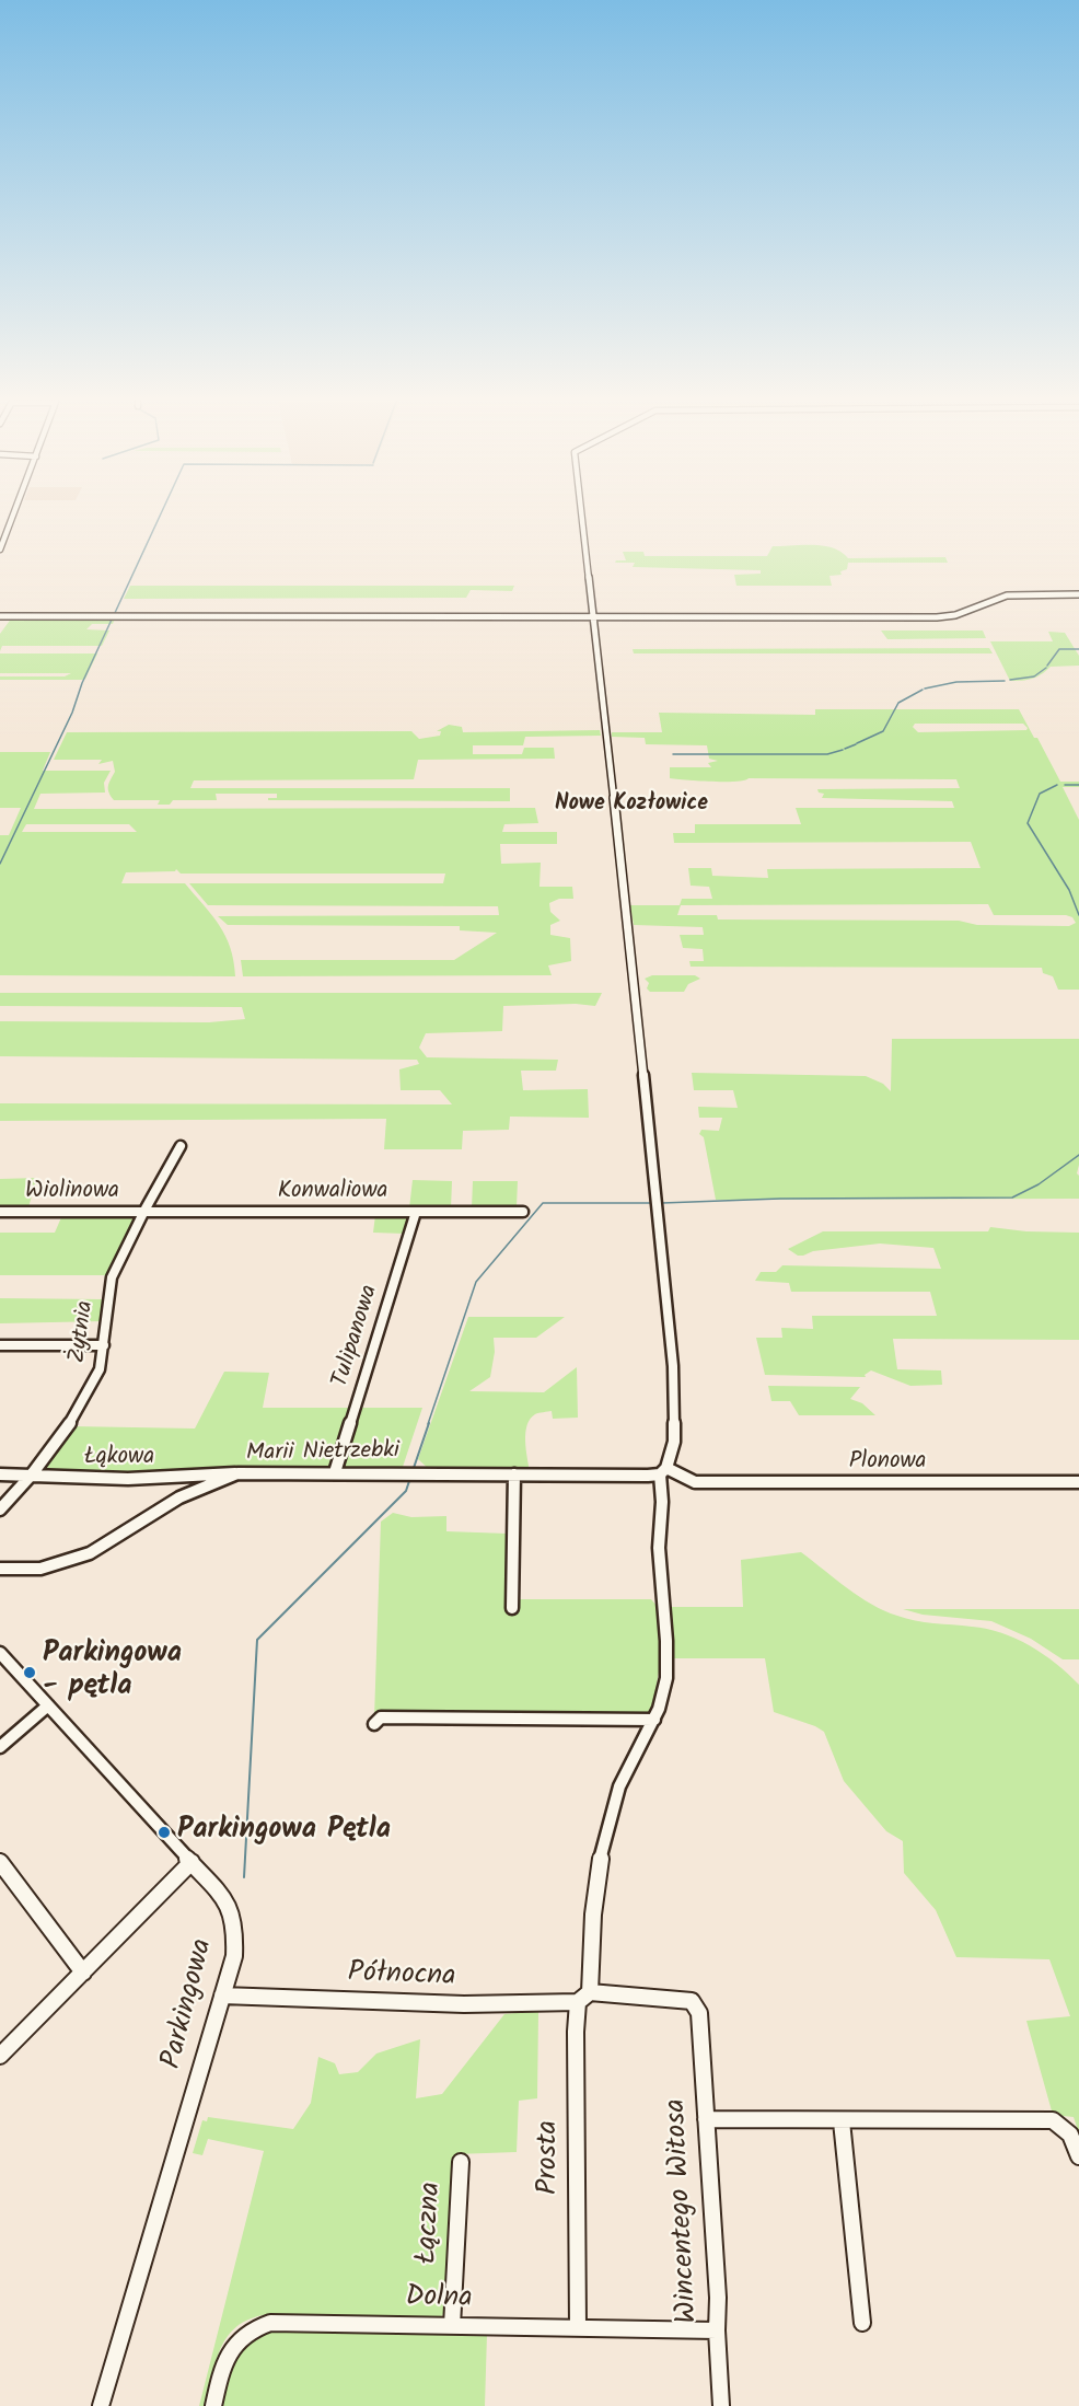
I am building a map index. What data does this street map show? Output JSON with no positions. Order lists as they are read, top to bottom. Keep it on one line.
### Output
{"streets":{"street":["Wiolinowa","Konwaliowa","Żytnia","Tulipanowa","Marii Nietrzebki","Łąkowa","Plonowa","Północna","Parkingowa","Prosta","Wincentego Witosa","Łączna","Dolna"]},"crossings":[["Wiolinowa","Konwaliowa"],["Wiolinowa","Żytnia"],["Konwaliowa","Żytnia"],["Konwaliowa","Tulipanowa"],["Żytnia","Łąkowa"],["Tulipanowa","Marii Nietrzebki"],["Marii Nietrzebki","Łąkowa"],["Marii Nietrzebki","Plonowa"],["Północna","Parkingowa"],["Północna","Prosta"],["Północna","Wincentego Witosa"],["Prosta","Dolna"],["Wincentego Witosa","Dolna"],["Łączna","Dolna"]],"districts":["Nowe Kozłowice"],"places":["Parkingowa - pętla","Parkingowa Pętla"]}
